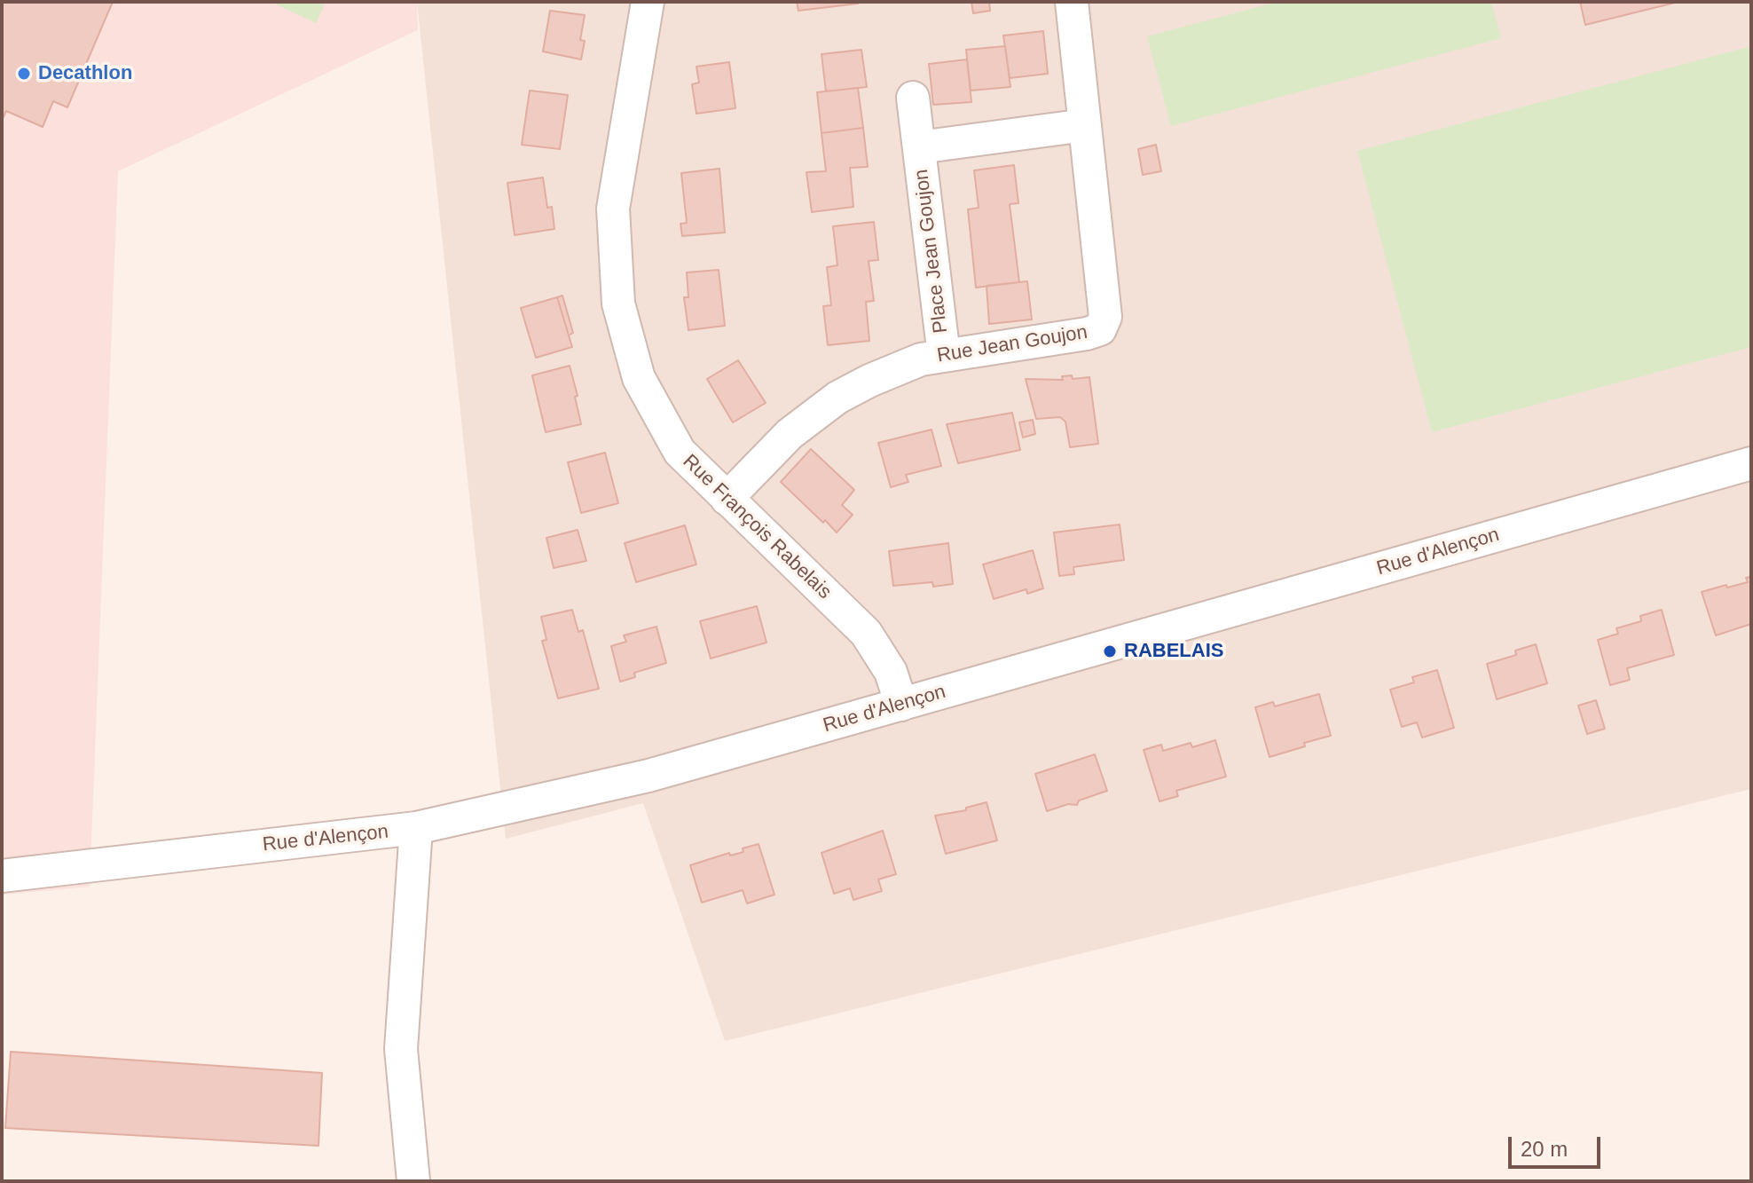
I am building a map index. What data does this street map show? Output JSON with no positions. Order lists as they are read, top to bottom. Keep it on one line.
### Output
{"streets":{"street":["Place Jean Goujon","Rue Jean Goujon","Rue François Rabelais","Rue d'Alençon"]},"crossings":[["Place Jean Goujon","Rue Jean Goujon"],["Rue Jean Goujon","Rue François Rabelais"],["Rue François Rabelais","Rue d'Alençon"]],"places":["Decathlon","RABELAIS"],"scale_bar":"20 m"}
